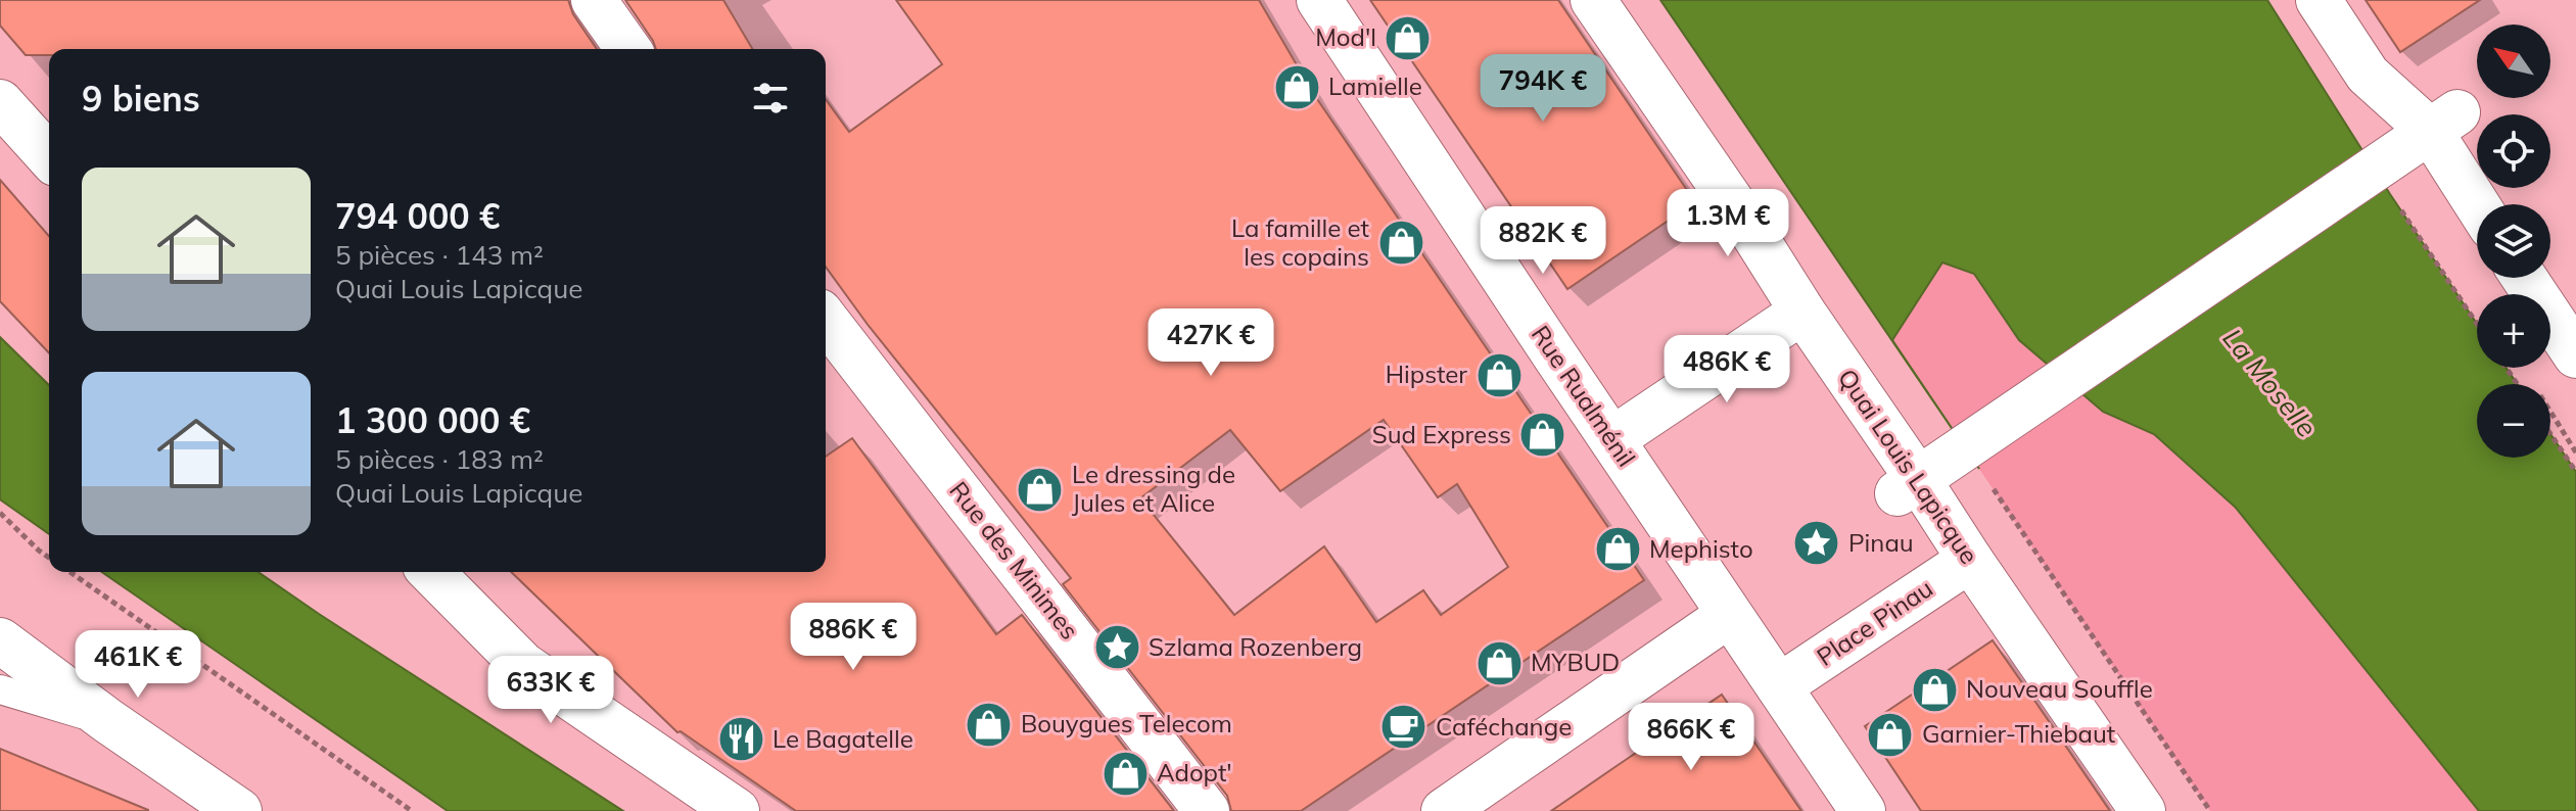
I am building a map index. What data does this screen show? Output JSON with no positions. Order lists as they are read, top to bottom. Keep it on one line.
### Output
{"streets":{"street":["Rue Rualménil","Quai Louis Lapicque","Rue des Minimes","Place Pinau"]},"crossings":[["Rue Rualménil","Place Pinau"],["Quai Louis Lapicque","Place Pinau"]],"water":["La Moselle"],"places":{"shop":["Mod'l","Lamielle","La famille et les copains","Hipster","Sud Express","Le dressing de Jules et Alice","Mephisto","MYBUD","Nouveau Souffle","Bouygues Telecom","Garnier-Thiebaut","Adopt'"],"place":["Pinau","Szlama Rozenberg"],"cafe":["Caféchange"],"restaurant":["Le Bagatelle"]},"north":"top left","page":{"map_buttons":["+","−"],"heading":"9 biens","price":["794K €","1.3M €","882K €","427K €","486K €","886K €","461K €","633K €","866K €"],"list":[{"name":"794 000 €","note":"5 pièces · 143 m² · Quai Louis Lapicque"},{"name":"1 300 000 €","note":"5 pièces · 183 m² · Quai Louis Lapicque"}]}}
